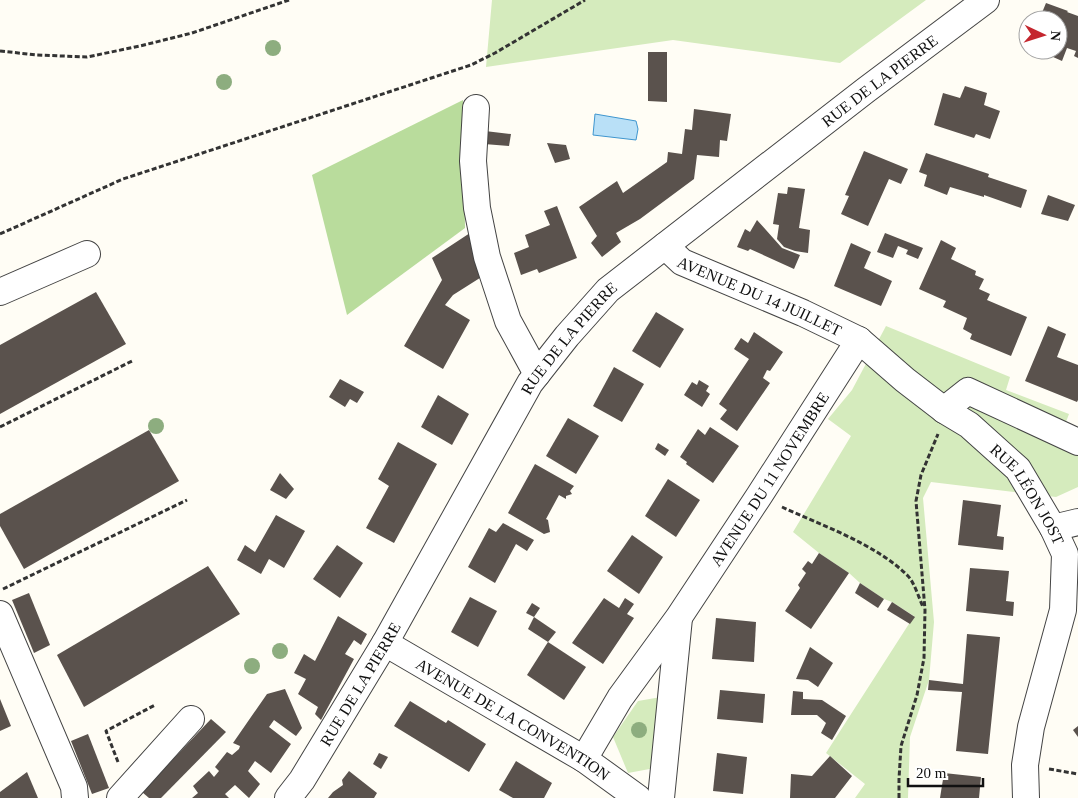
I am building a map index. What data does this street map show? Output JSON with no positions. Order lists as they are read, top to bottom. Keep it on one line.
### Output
{"streets":{"street":["RUE DE LA PIERRE","AVENUE DU 14 JUILLET","AVENUE DU 11 NOVEMBRE","RUE LÉON JOST","AVENUE DE LA CONVENTION"]},"crossings":[["RUE DE LA PIERRE","AVENUE DU 14 JUILLET"],["RUE DE LA PIERRE","AVENUE DE LA CONVENTION"],["AVENUE DU 14 JUILLET","AVENUE DU 11 NOVEMBRE"],["AVENUE DU 14 JUILLET","RUE LÉON JOST"],["AVENUE DU 11 NOVEMBRE","RUE LÉON JOST"],["AVENUE DU 11 NOVEMBRE","AVENUE DE LA CONVENTION"]],"scale_bar":"20 m","north":"right"}
